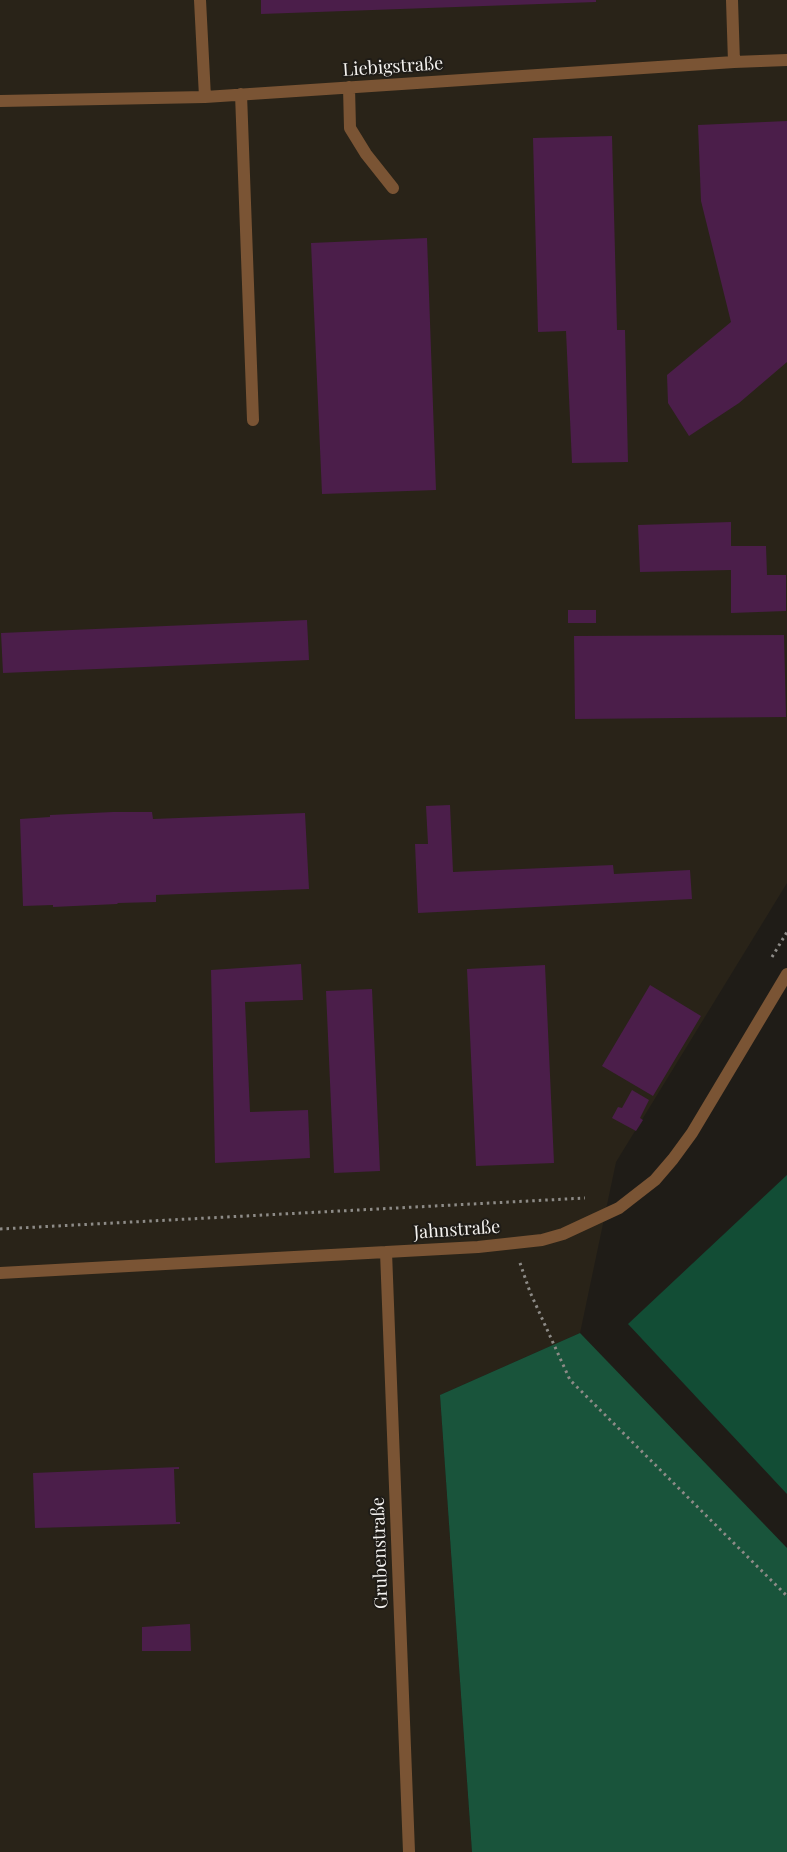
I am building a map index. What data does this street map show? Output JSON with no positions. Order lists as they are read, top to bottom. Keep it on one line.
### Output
{"streets":{"street":["Liebigstraße","Jahnstraße","Grubenstraße"]},"crossings":[["Jahnstraße","Grubenstraße"]]}
